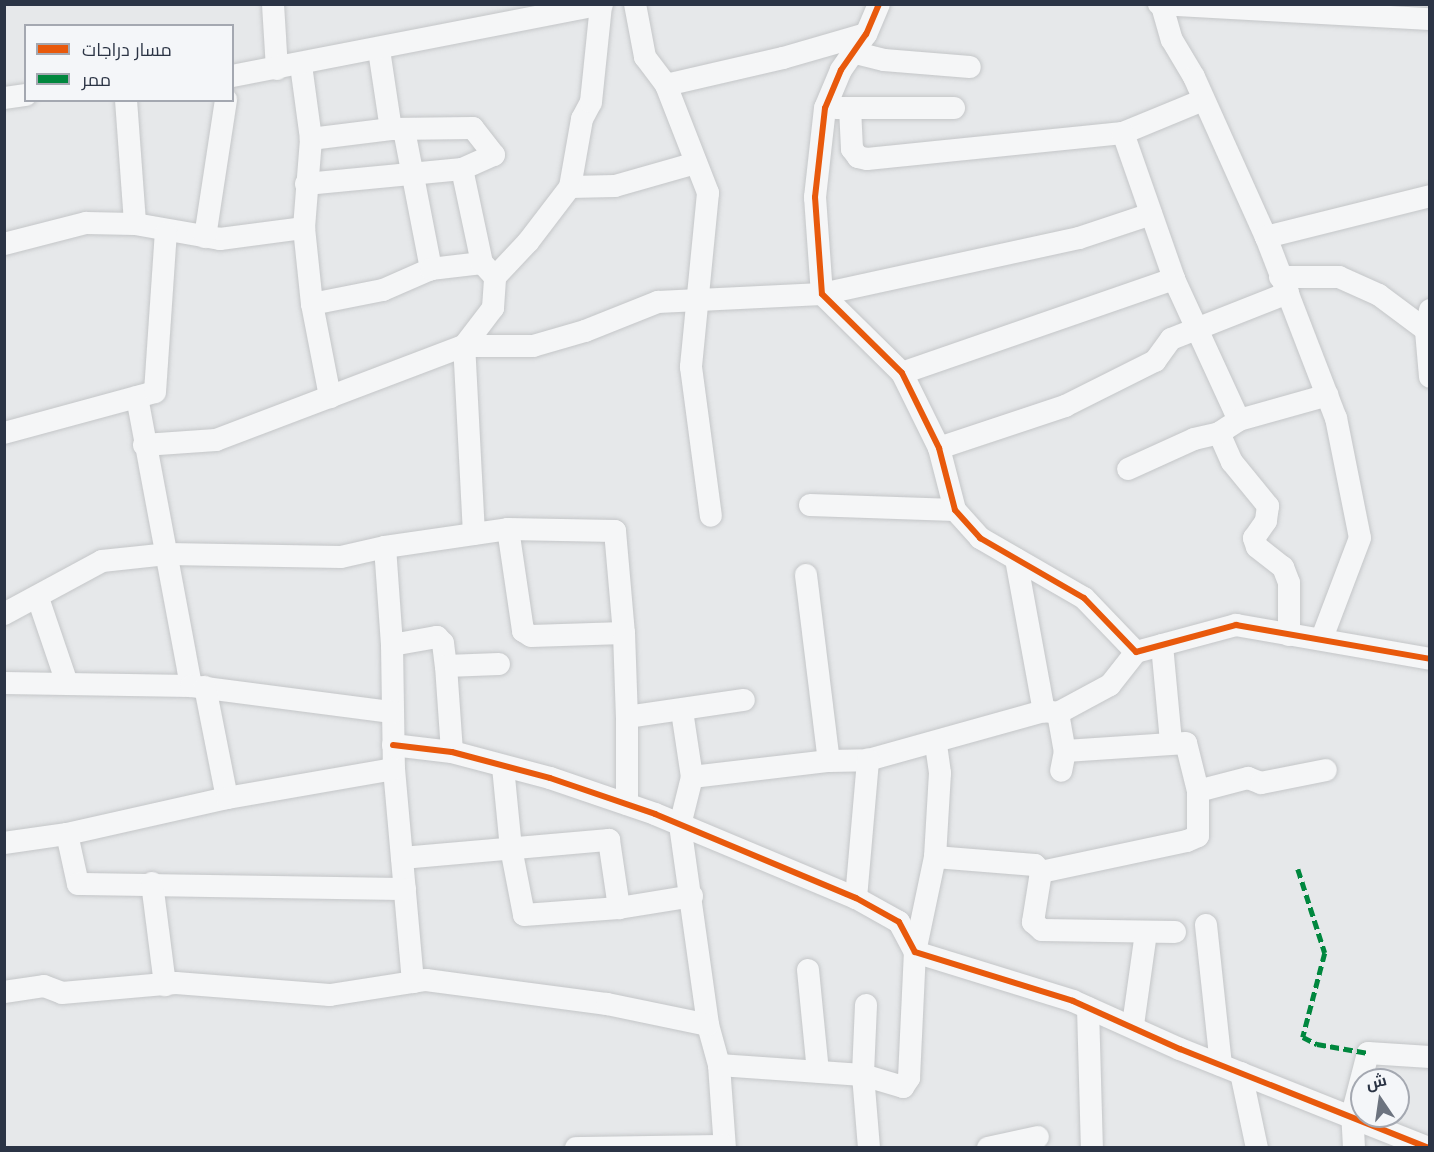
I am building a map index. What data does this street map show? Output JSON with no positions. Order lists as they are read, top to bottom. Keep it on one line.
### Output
{"legend":["مسار دراجات","ممر"],"north":"top"}
